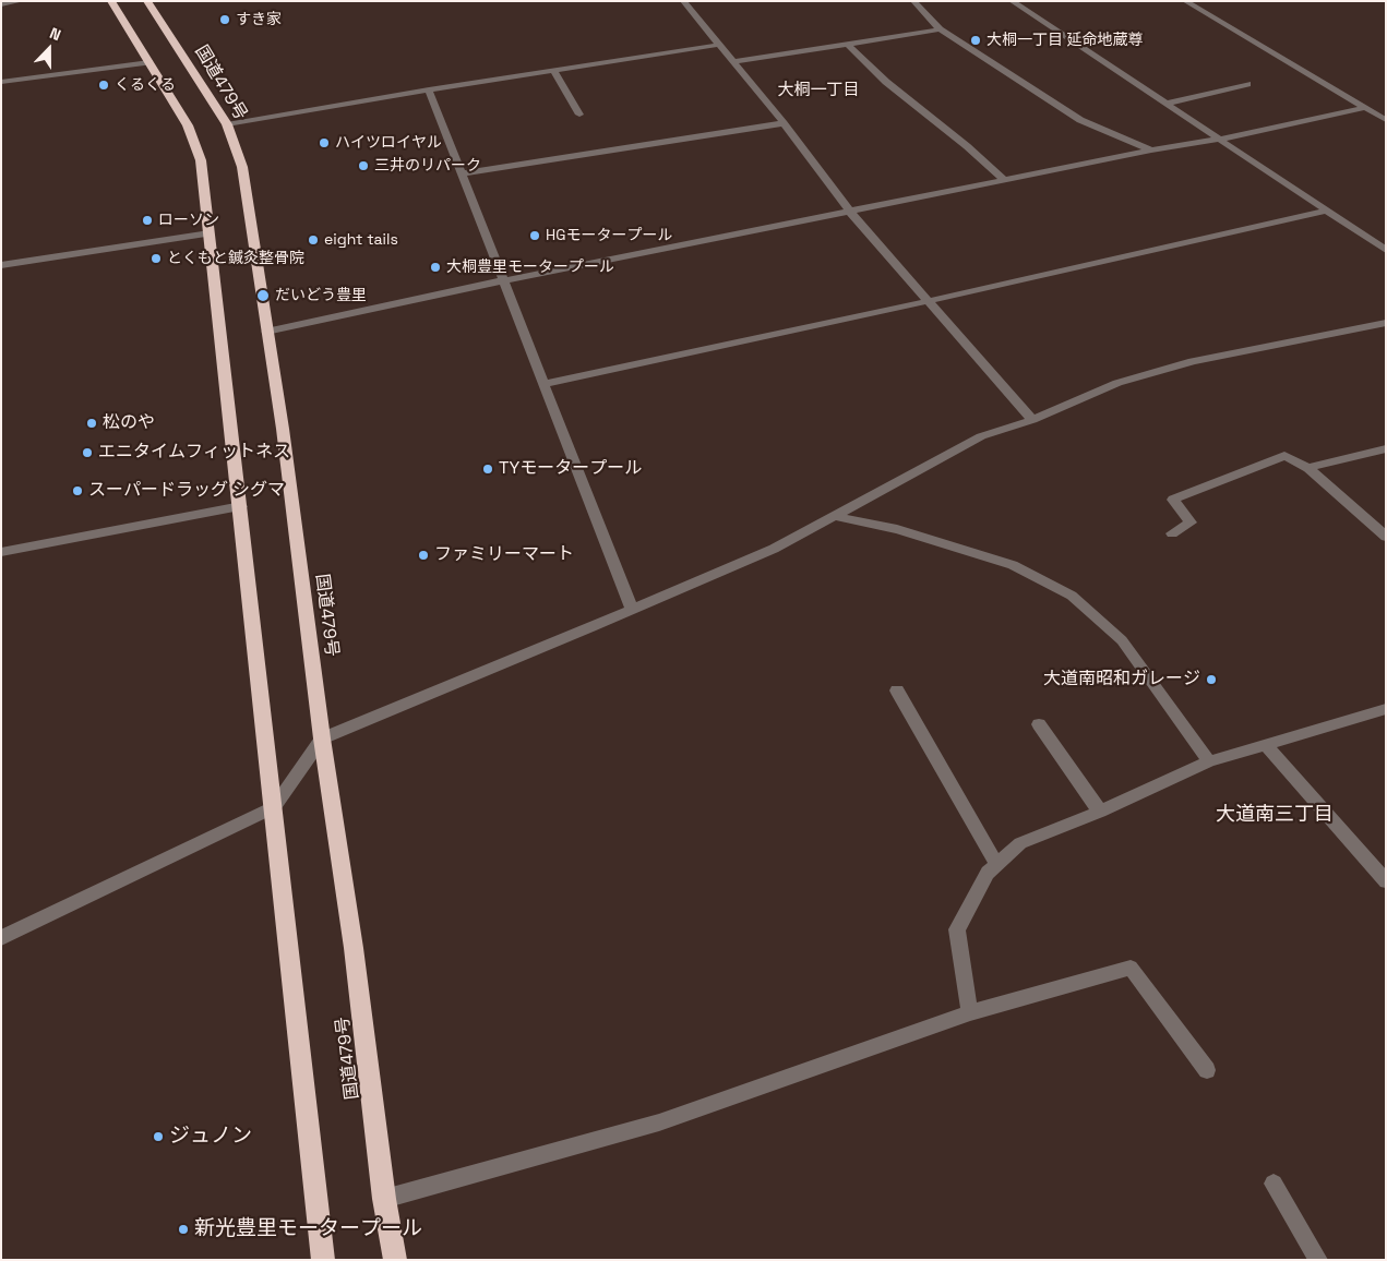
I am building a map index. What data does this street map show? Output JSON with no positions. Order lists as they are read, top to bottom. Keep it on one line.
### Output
{"streets":{"highway":["国道479号"]},"districts":["大桐一丁目","大道南三丁目"],"places":["すき家","大桐一丁目 延命地蔵尊","くるくる","ハイツロイヤル","三井のリパーク","ローソン","HGモータープール","eight tails","とくもと鍼灸整骨院","大桐豊里モータープール","だいどう豊里","松のや","エニタイムフィットネス","TYモータープール","スーパードラッグ シグマ","ファミリーマート","大道南昭和ガレージ","ジュノン","新光豊里モータープール"],"north":"top"}
